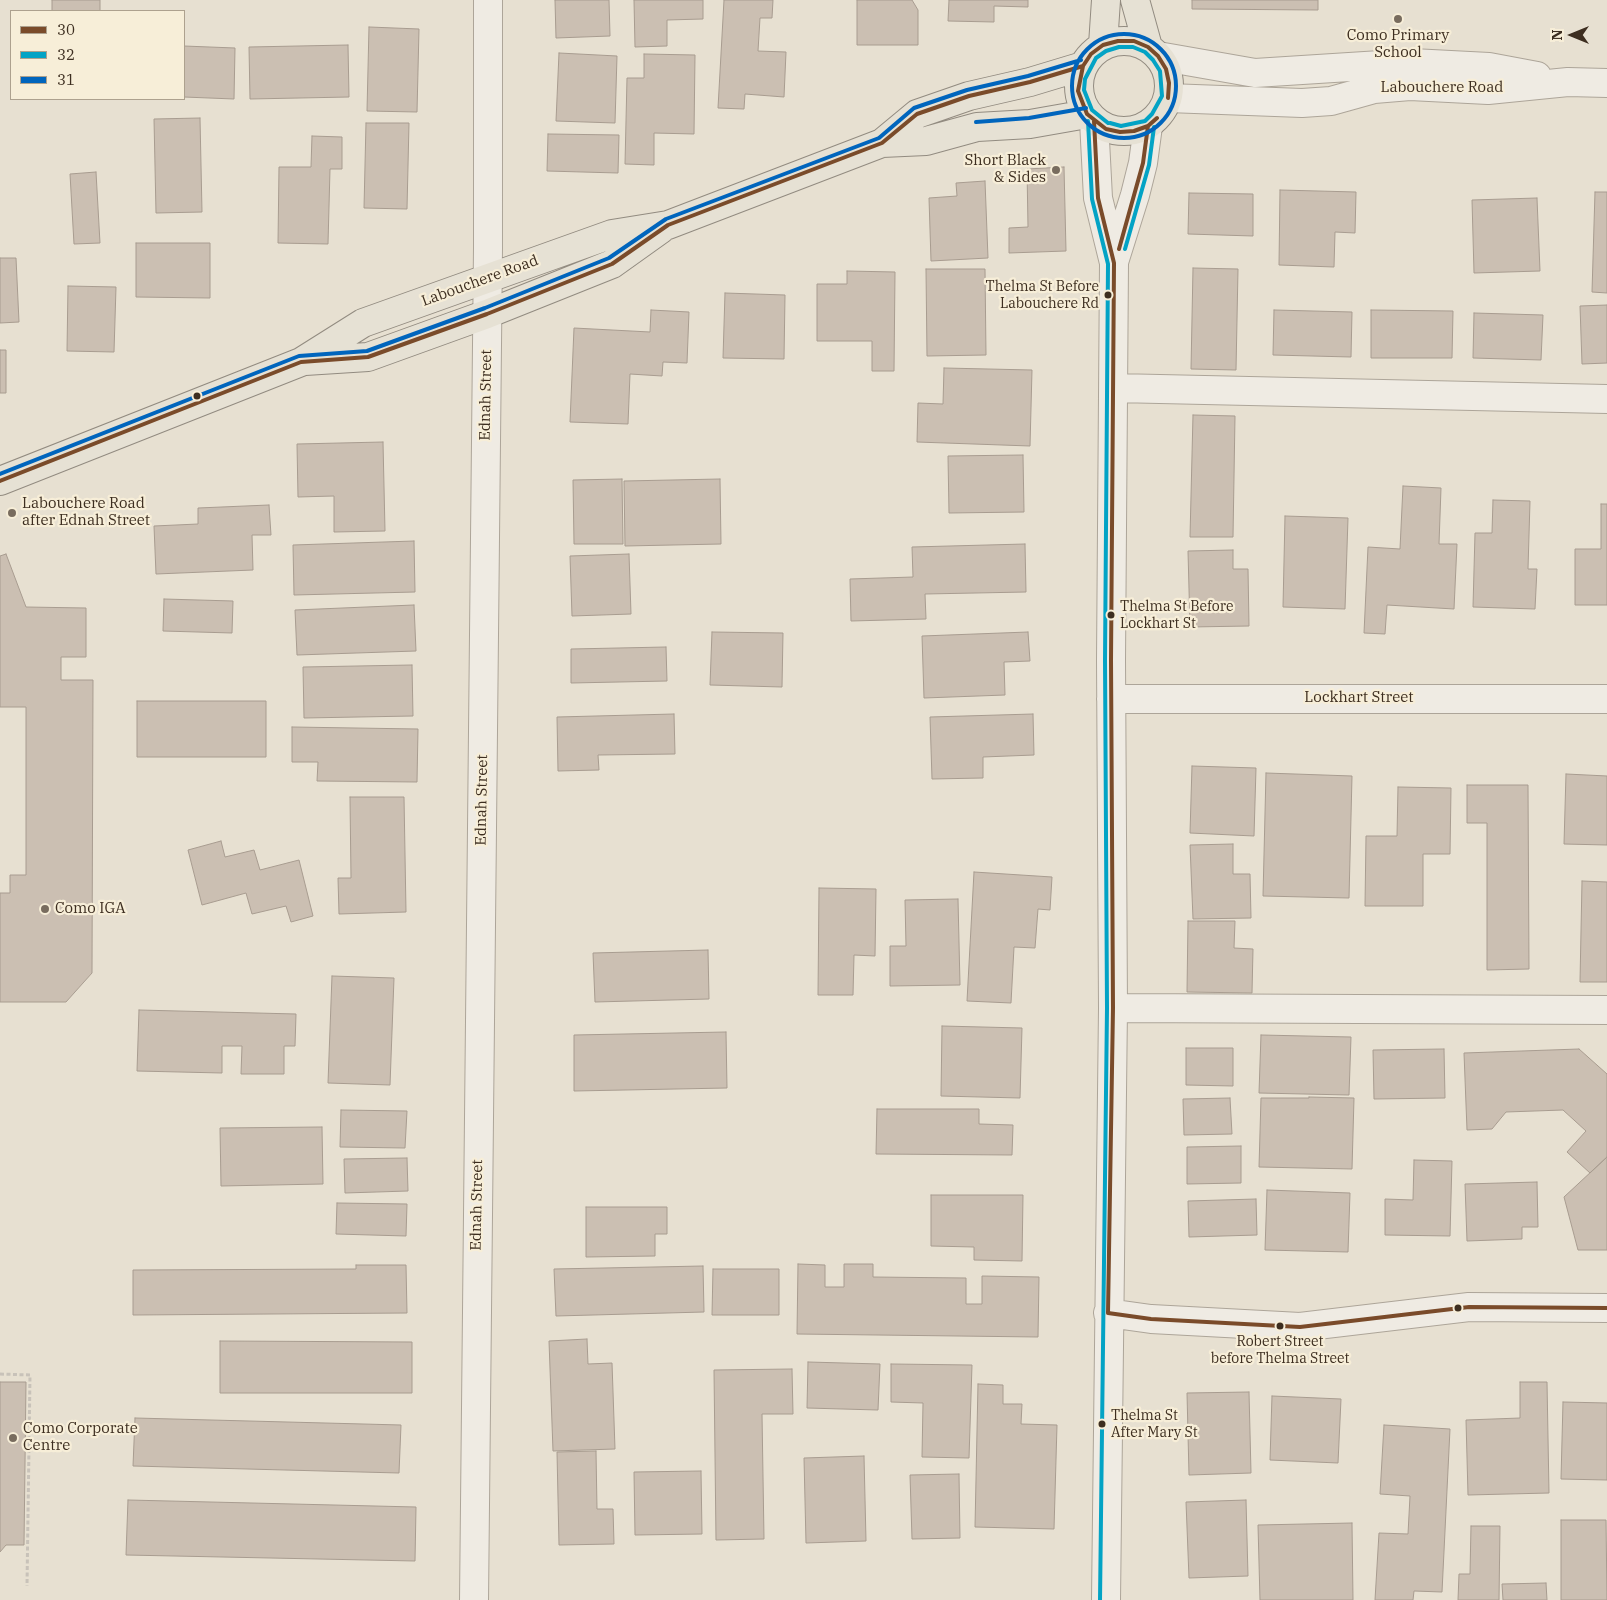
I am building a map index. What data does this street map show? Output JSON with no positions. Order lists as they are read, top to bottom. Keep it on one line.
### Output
{"streets":{"main road":["Labouchere Road"],"street":["Ednah Street","Lockhart Street"]},"crossings":[["Labouchere Road","Ednah Street"]],"places":["Como Primary School","Short Black & Sides","Thelma St Before Labouchere Rd","Labouchere Road after Ednah Street","Thelma St Before Lockhart St","Como IGA","Robert Street before Thelma Street","Thelma St After Mary St","Como Corporate Centre"],"lines":["transit line 31","transit line 30","transit line 32"],"legend":["30","32","31"],"north":"left"}
